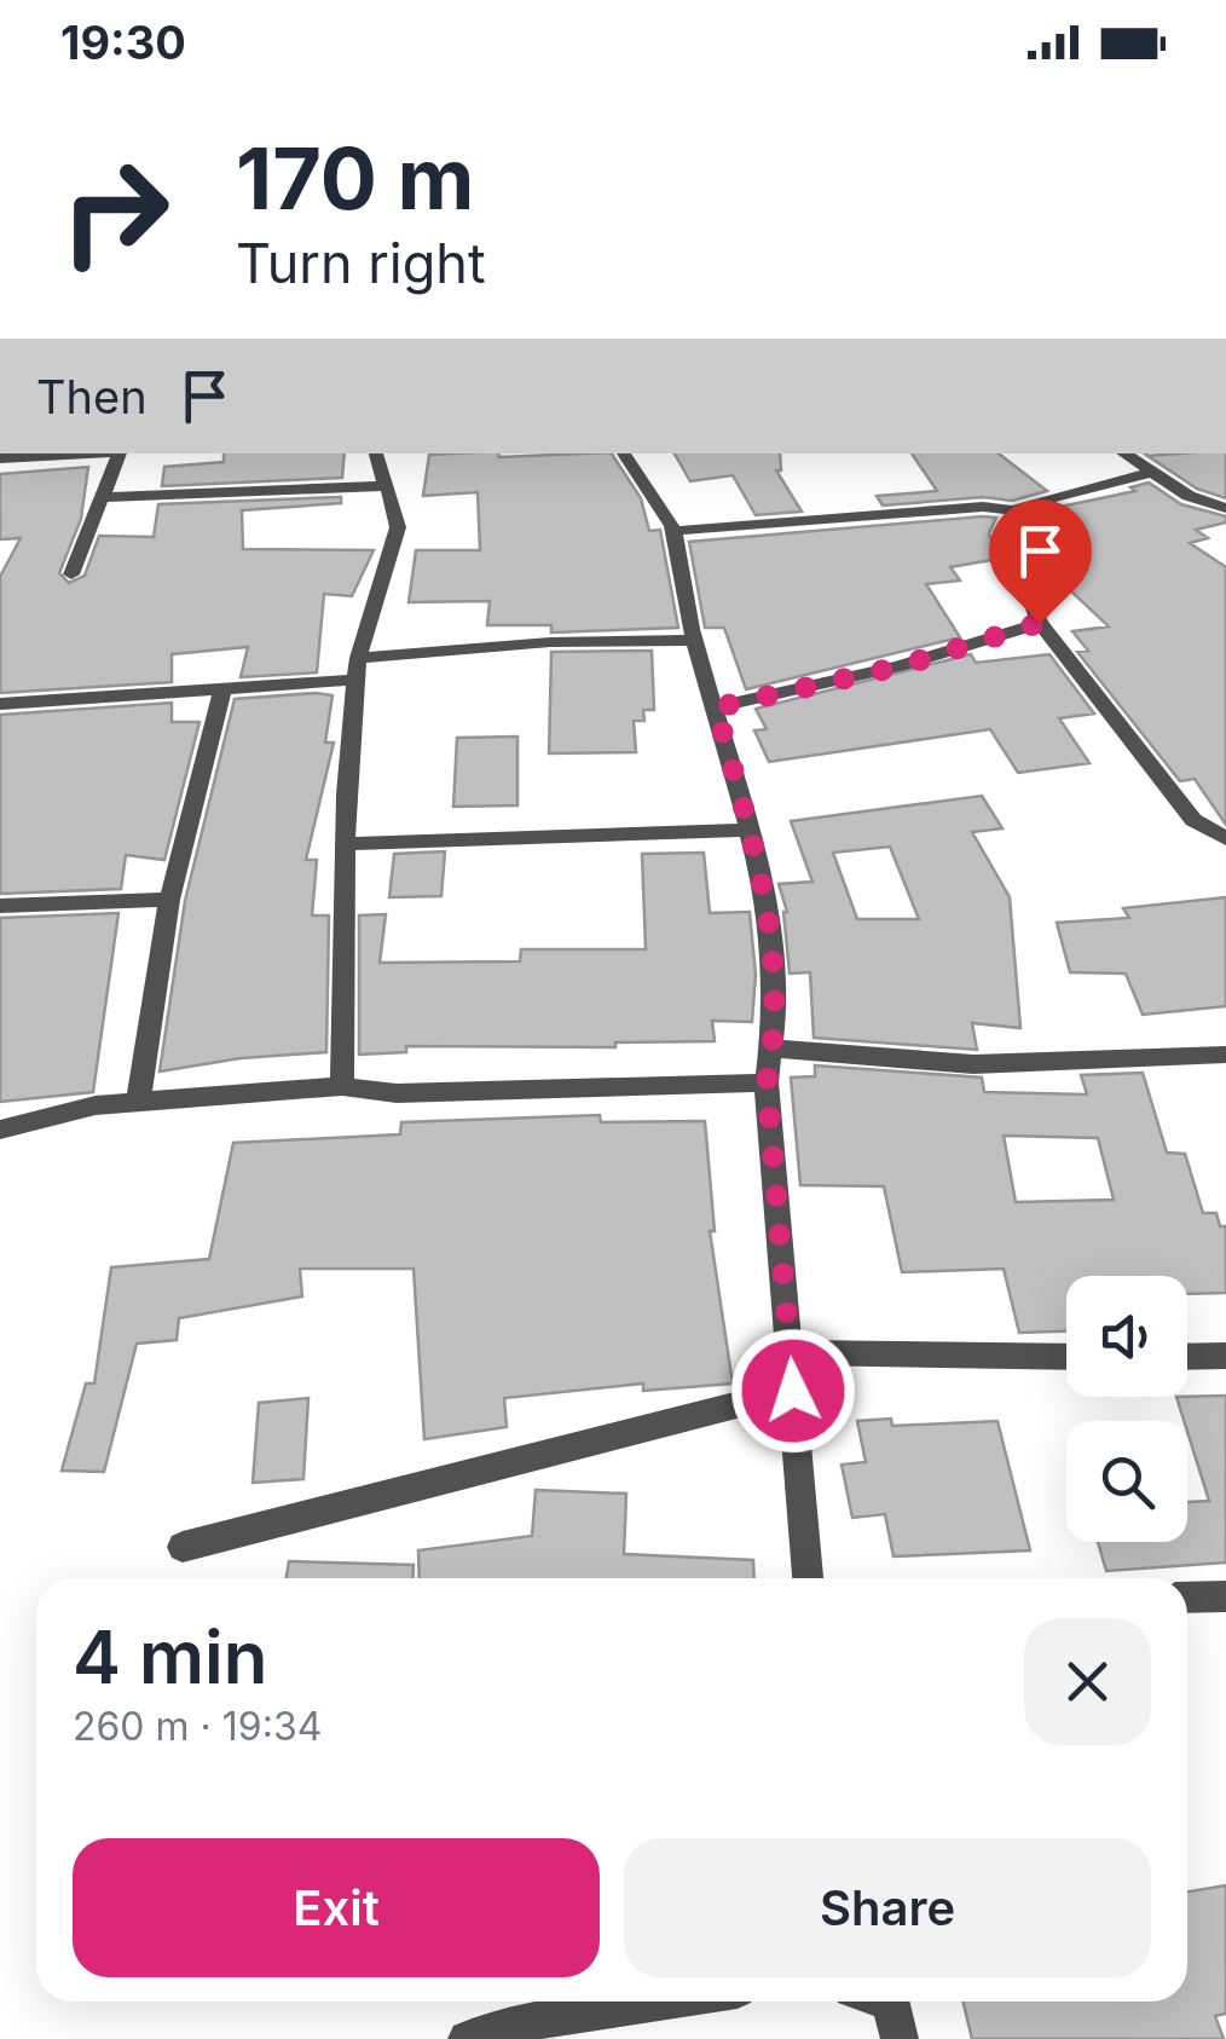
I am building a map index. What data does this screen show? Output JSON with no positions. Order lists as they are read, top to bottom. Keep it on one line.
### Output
{"page":{"status":"19:30","turn":["170 m","Turn right"],"then":"Then","heading":["4 min","260 m · 19:34"],"buttons":["Exit","Share"]}}
